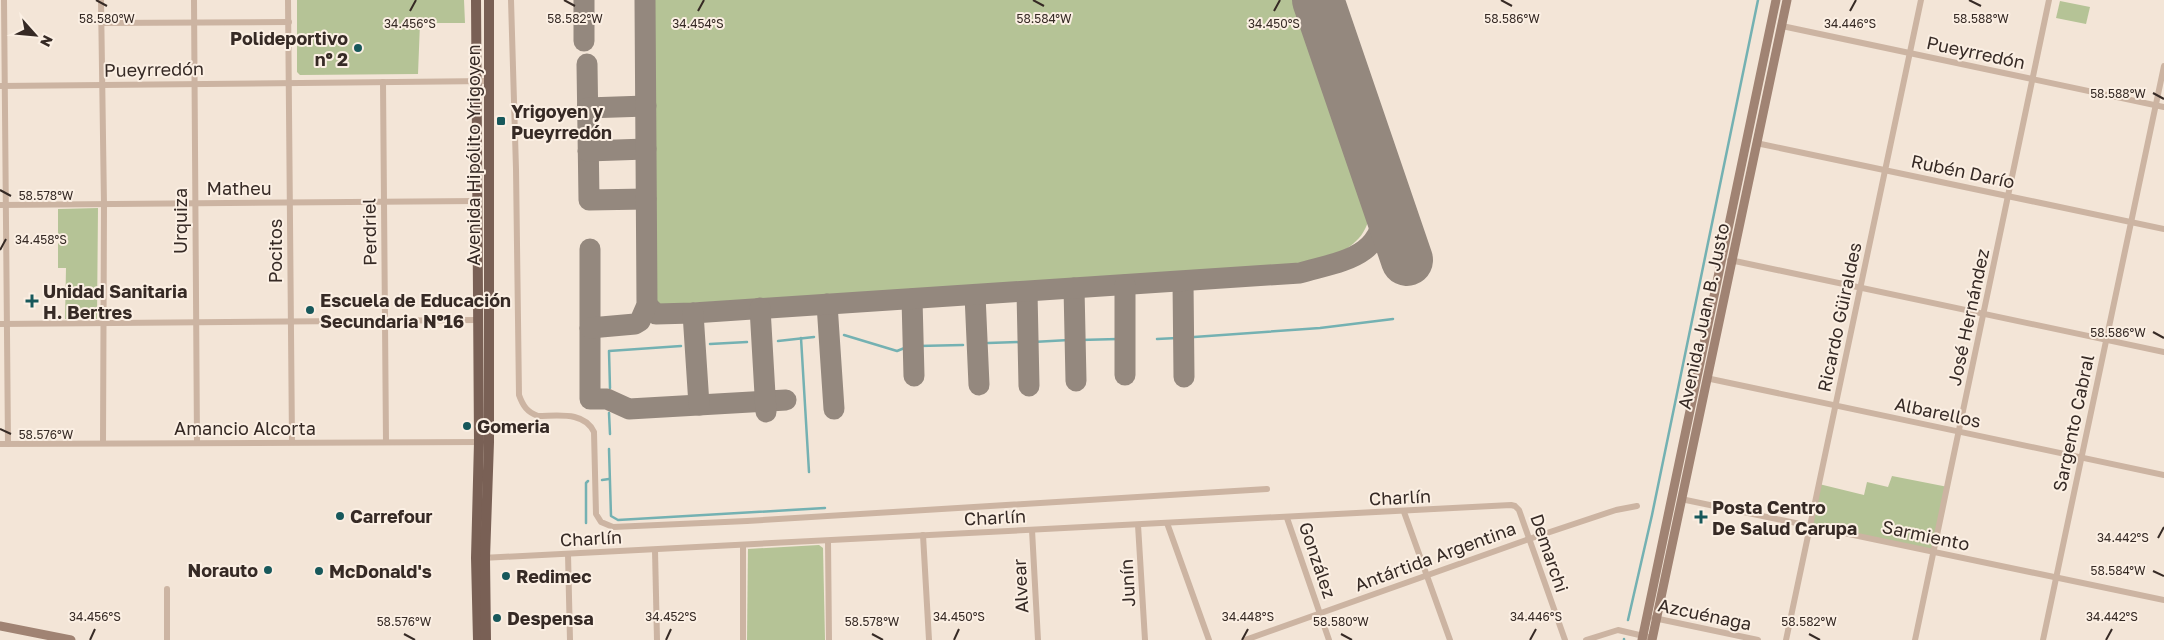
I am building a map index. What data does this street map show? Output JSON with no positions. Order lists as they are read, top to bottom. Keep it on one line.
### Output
{"streets":{"main road":["Avenida Hipólito Yrigoyen","Avenida Juan B. Justo"],"street":["Pueyrredón","Rubén Darío","Matheu","Urquiza","Perdriel","Pocitos","Ricardo Güiraldes","José Hernández","Albarellos","Sargento Cabral","Amancio Alcorta","Charlín","Sarmiento","Demarchi","Antártida Argentina","González","Junín","Alvear","Azcuénaga"]},"crossings":[["Pueyrredón","Avenida Hipólito Yrigoyen"],["Pueyrredón","Urquiza"],["Pueyrredón","Perdriel"],["Pueyrredón","Pocitos"],["Pueyrredón","Avenida Juan B. Justo"],["Pueyrredón","Ricardo Güiraldes"],["Pueyrredón","José Hernández"],["Pueyrredón","Sargento Cabral"],["Avenida Hipólito Yrigoyen","Matheu"],["Avenida Hipólito Yrigoyen","Amancio Alcorta"],["Avenida Hipólito Yrigoyen","Charlín"],["Rubén Darío","Avenida Juan B. Justo"],["Rubén Darío","Ricardo Güiraldes"],["Rubén Darío","José Hernández"],["Rubén Darío","Sargento Cabral"],["Matheu","Urquiza"],["Matheu","Perdriel"],["Matheu","Pocitos"],["Urquiza","Amancio Alcorta"],["Perdriel","Amancio Alcorta"],["Pocitos","Amancio Alcorta"],["Avenida Juan B. Justo","Albarellos"],["Avenida Juan B. Justo","Sarmiento"],["Avenida Juan B. Justo","Azcuénaga"],["Ricardo Güiraldes","Albarellos"],["Ricardo Güiraldes","Sarmiento"],["José Hernández","Albarellos"],["José Hernández","Sarmiento"],["Albarellos","Sargento Cabral"],["Sargento Cabral","Sarmiento"],["Charlín","Demarchi"],["Charlín","González"],["Charlín","Junín"],["Charlín","Alvear"],["Demarchi","Antártida Argentina"],["Antártida Argentina","González"]],"places":{"other":["Polideportivo nº 2","Escuela de Educación Secundaria Nº16","Gomeria","Carrefour","Norauto","McDonald's","Redimec","Despensa"],"transit":["Yrigoyen y Pueyrredón"],"health":["Unidad Sanitaria H. Bertres","Posta Centro De Salud Carupa"]},"north":"bottom right","coordinates":["58.580°W","58.582°W","58.584°W","58.586°W","58.588°W","34.456°S","34.454°S","34.450°S","34.446°S","58.578°W","34.458°S","58.576°W","34.442°S","34.452°S","34.448°S"]}
